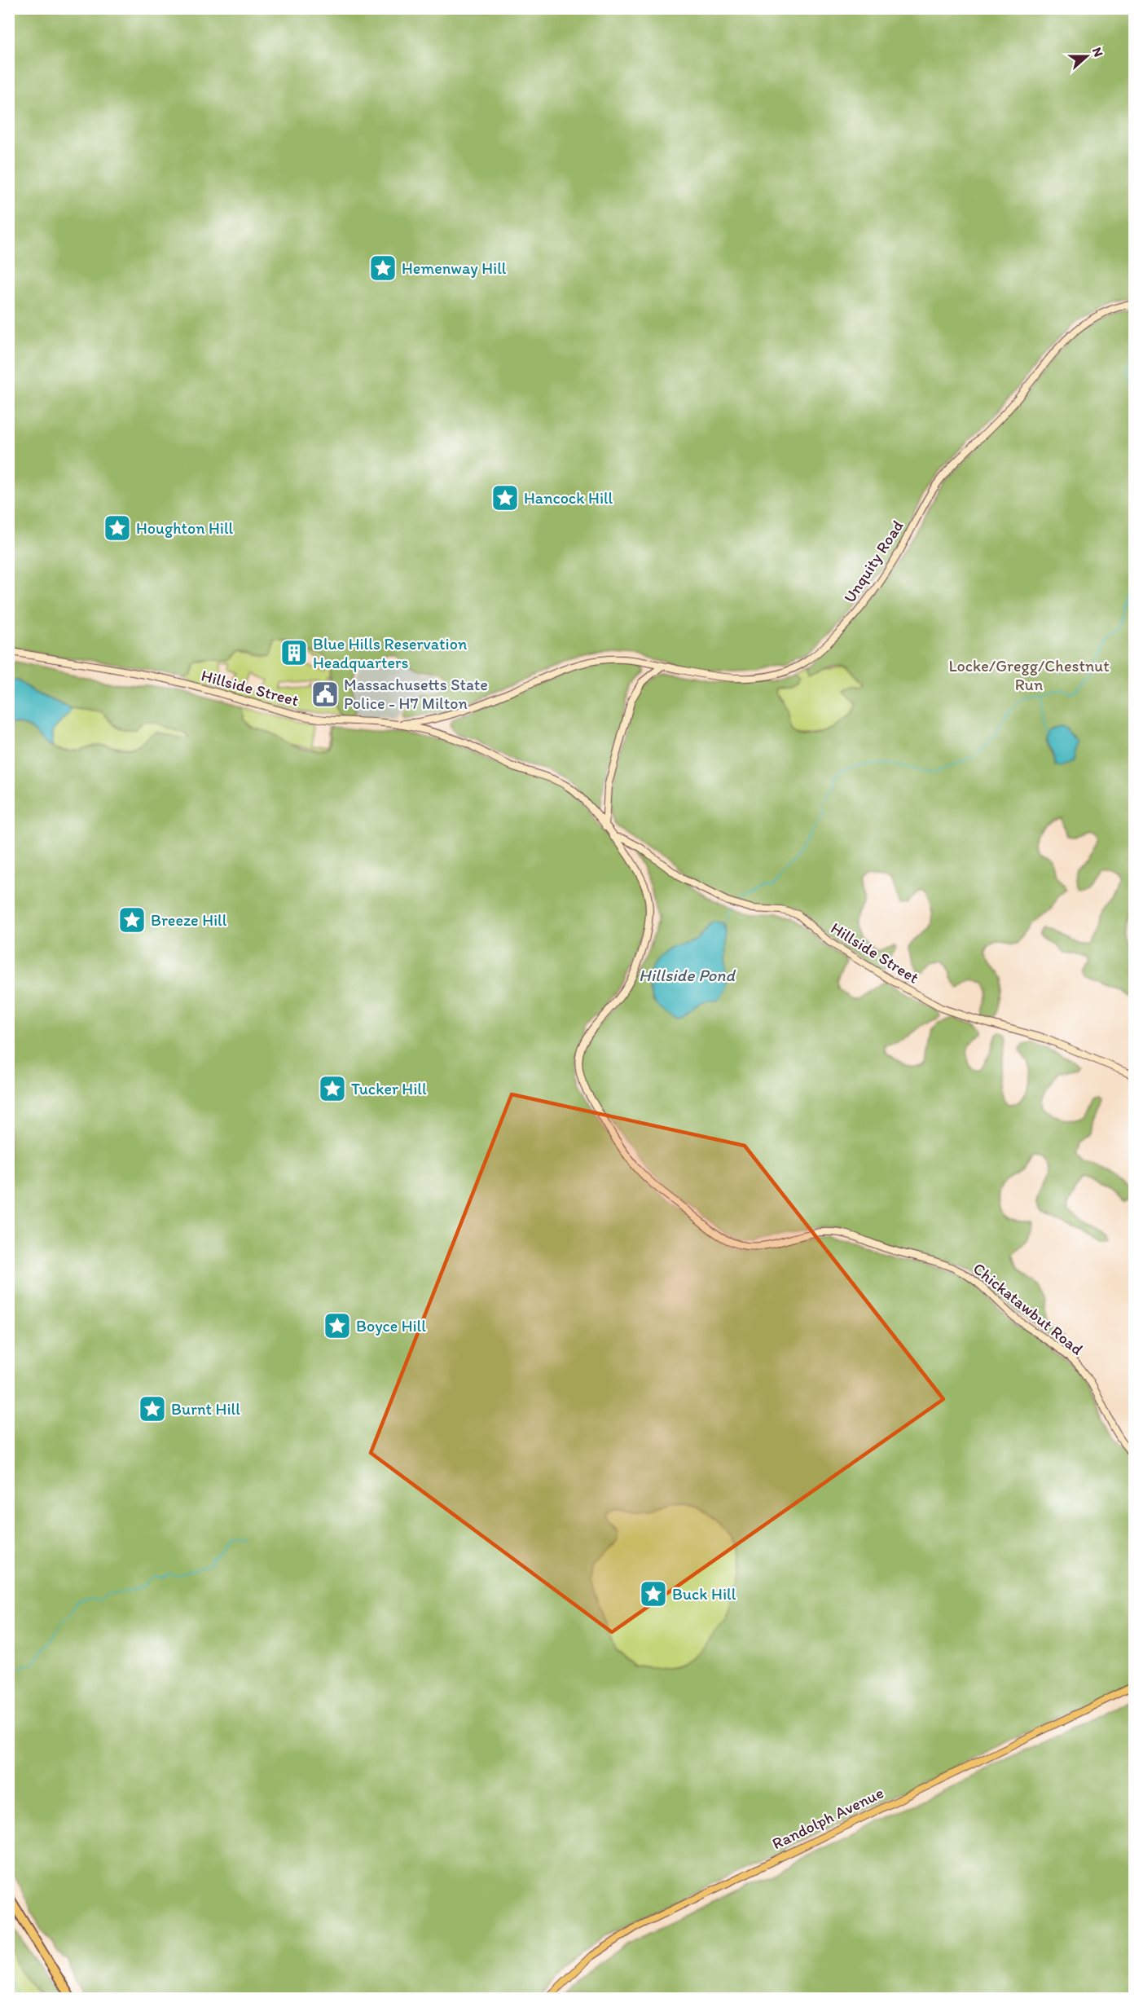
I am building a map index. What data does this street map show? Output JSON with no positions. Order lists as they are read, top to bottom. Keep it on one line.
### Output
{"streets":{"main road":["Unquity Road","Hillside Street","Chickatawbut Road","Randolph Avenue"]},"crossings":[["Unquity Road","Hillside Street"],["Hillside Street","Chickatawbut Road"]],"water":["Hillside Pond"],"parks":["Locke/Gregg/Chestnut Run"],"places":{"place":["Hemenway Hill","Hancock Hill","Houghton Hill","Breeze Hill","Tucker Hill","Boyce Hill","Burnt Hill","Buck Hill"],"building":["Blue Hills Reservation Headquarters"],"public building":["Massachusetts State Police - H7 Milton"]},"north":"right"}
